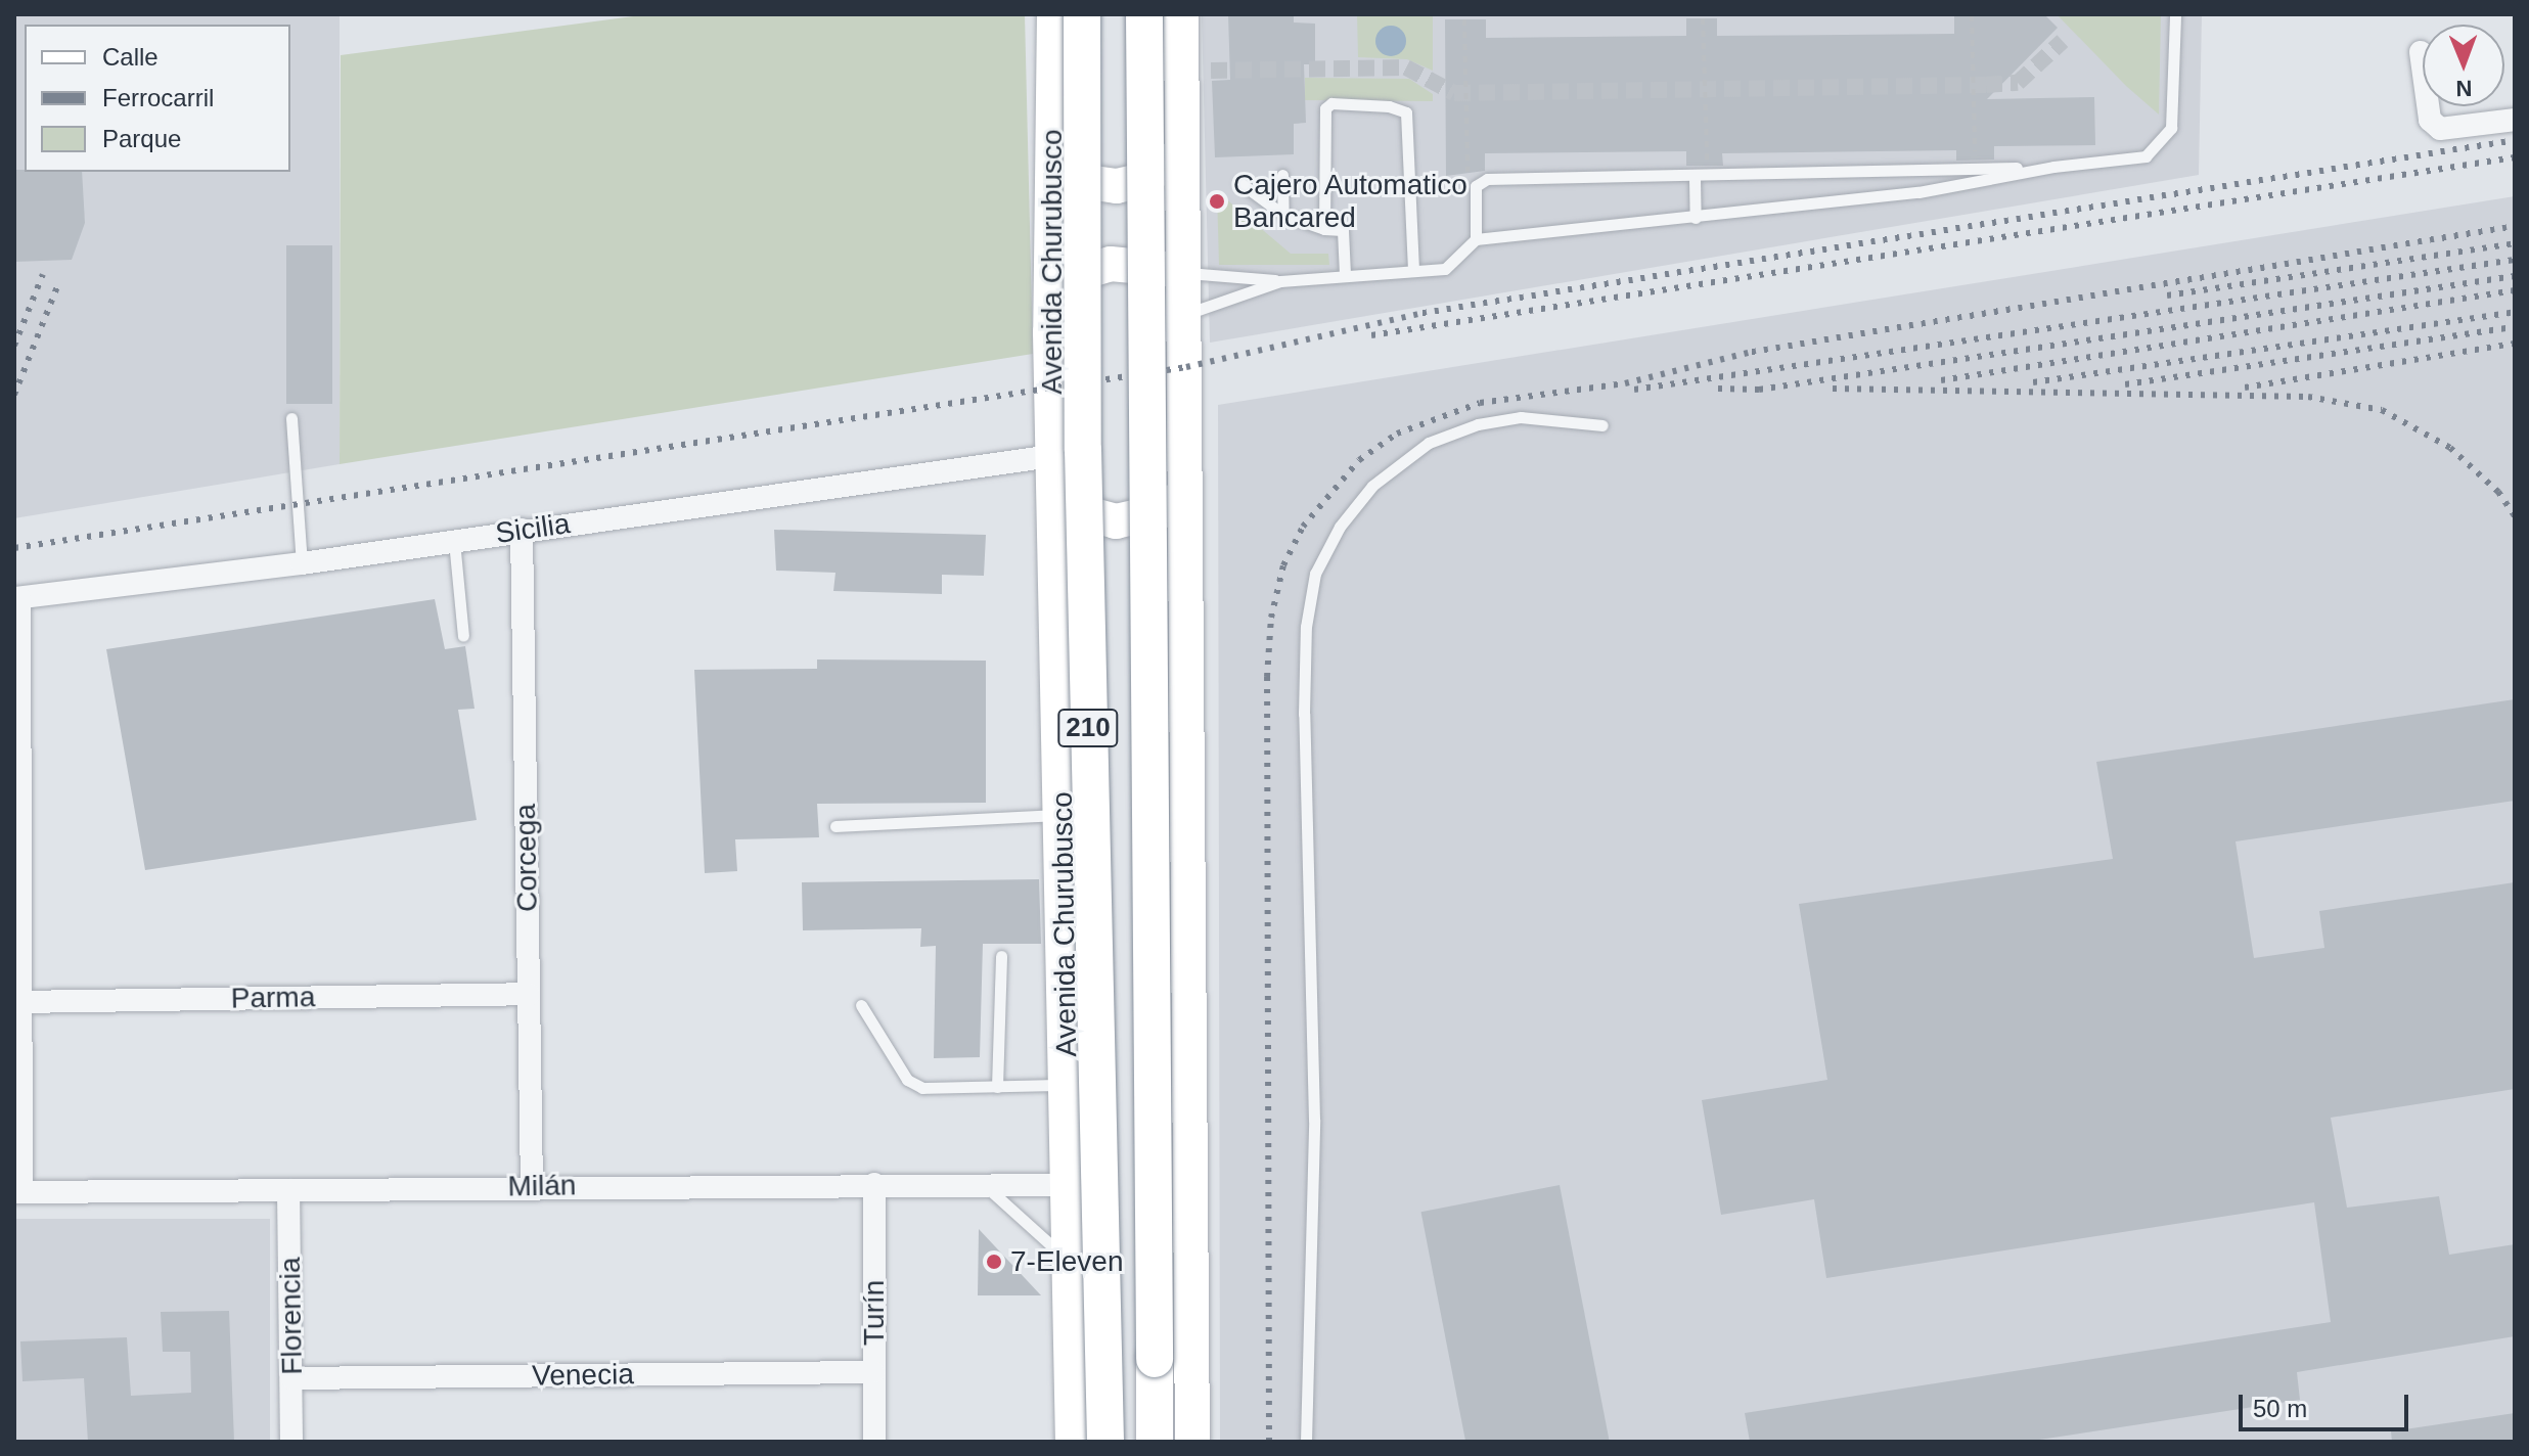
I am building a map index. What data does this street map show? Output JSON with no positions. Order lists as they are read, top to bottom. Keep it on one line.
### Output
{"streets":{"highway":["Avenida Churubusco","210"],"street":["Sicilia","Corcega","Parma","Milán","Turín","Florencia","Venecia"]},"crossings":[["Avenida Churubusco","Sicilia"],["Avenida Churubusco","Milán"],["Sicilia","Corcega"],["Corcega","Parma"],["Corcega","Milán"],["Milán","Turín"],["Milán","Florencia"],["Turín","Venecia"],["Florencia","Venecia"]],"places":["Cajero Automatico Bancared","7-Eleven"],"legend":["Calle","Ferrocarril","Parque"],"scale_bar":"50 m","north":"bottom"}
